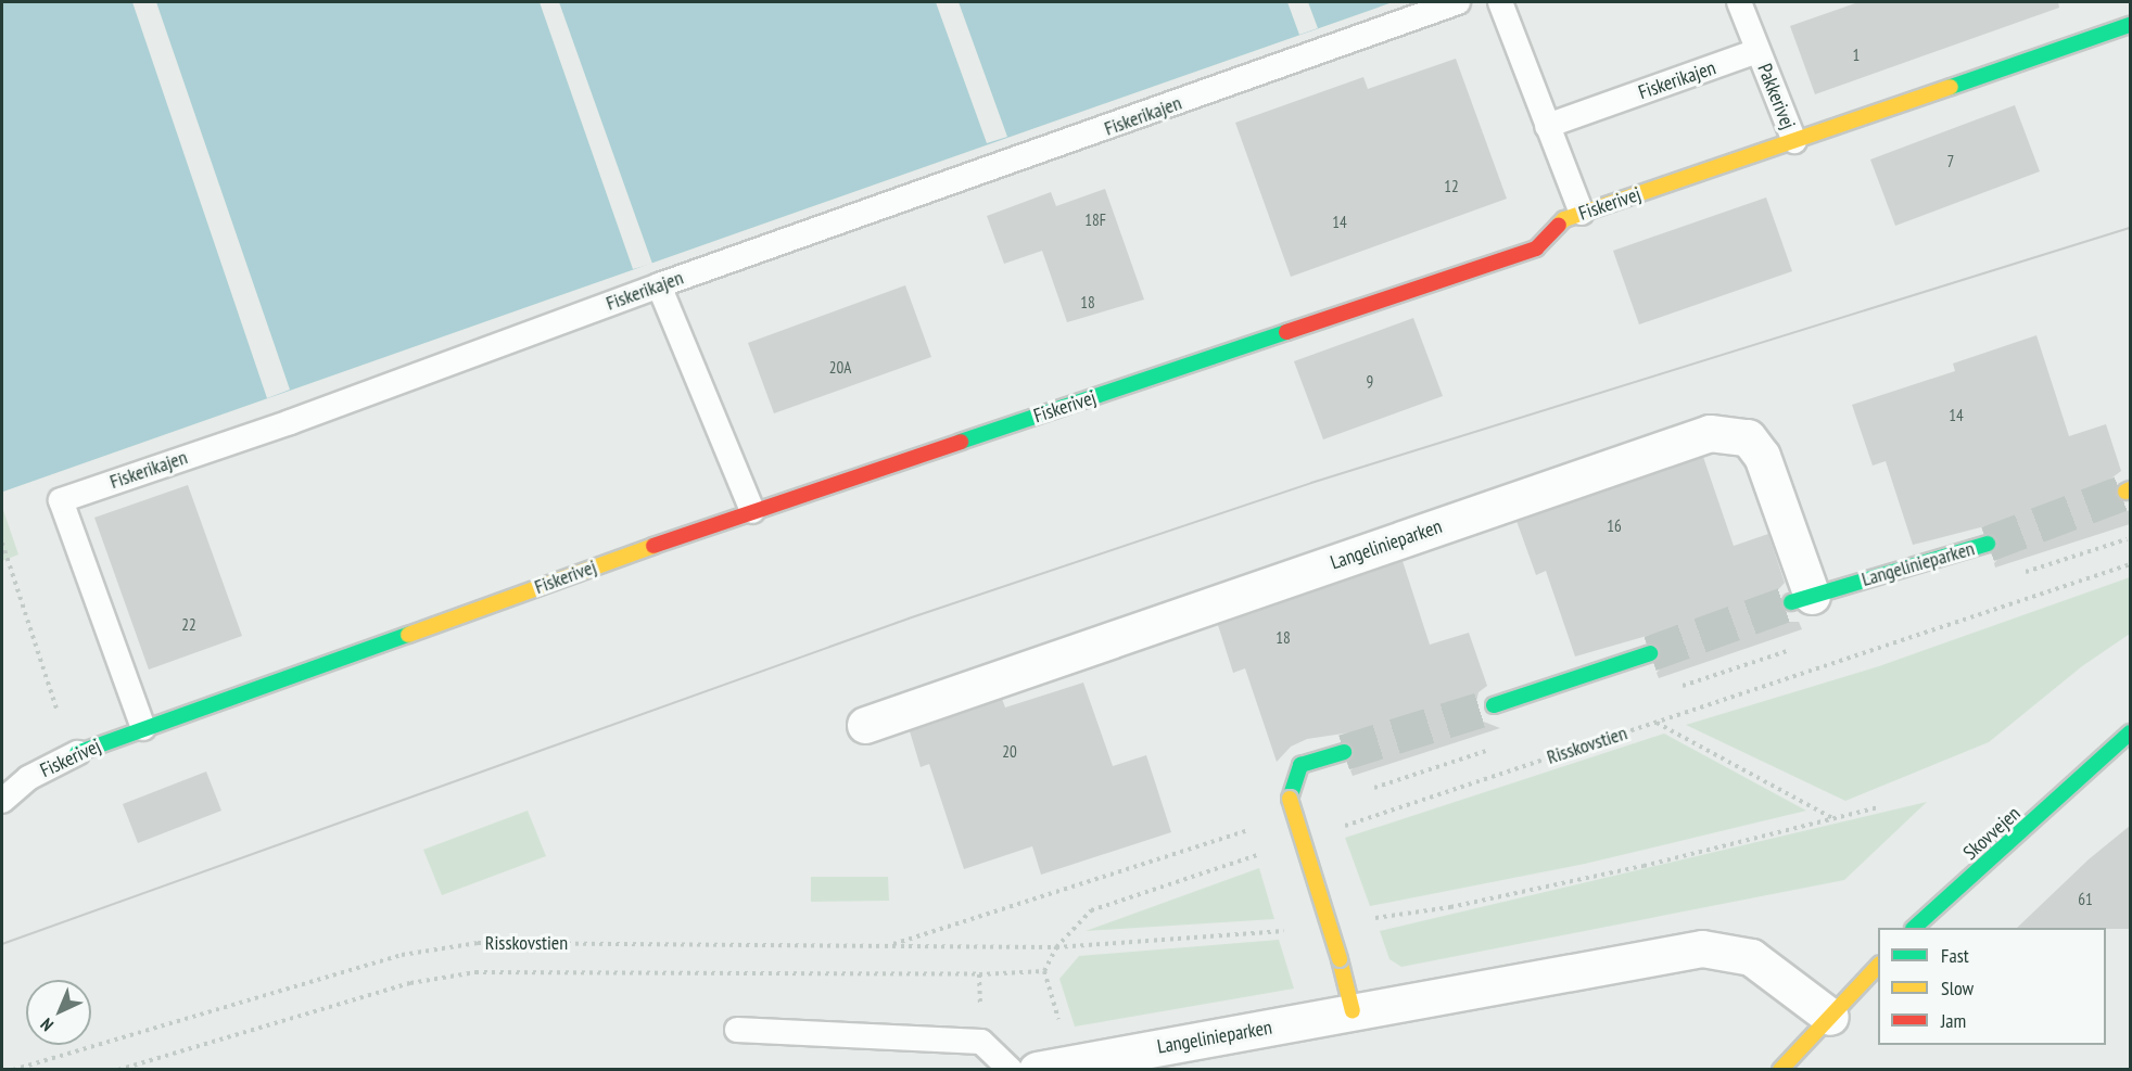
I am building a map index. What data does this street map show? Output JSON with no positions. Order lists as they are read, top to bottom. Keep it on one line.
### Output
{"streets":{"street":["Fiskerivej","Langelinieparken","Skovvejen"],"lane":["Fiskerikajen","Pakkerivej"],"path":["Risskovstien"]},"crossings":[["Fiskerikajen","Pakkerivej"],["Fiskerikajen","Fiskerivej"],["Pakkerivej","Fiskerivej"]],"house_numbers":["1","7","12","18F","14","18","20A","9","14","16","22","18","20","61"],"legend":["Fast","Slow","Jam"],"north":"bottom left"}
